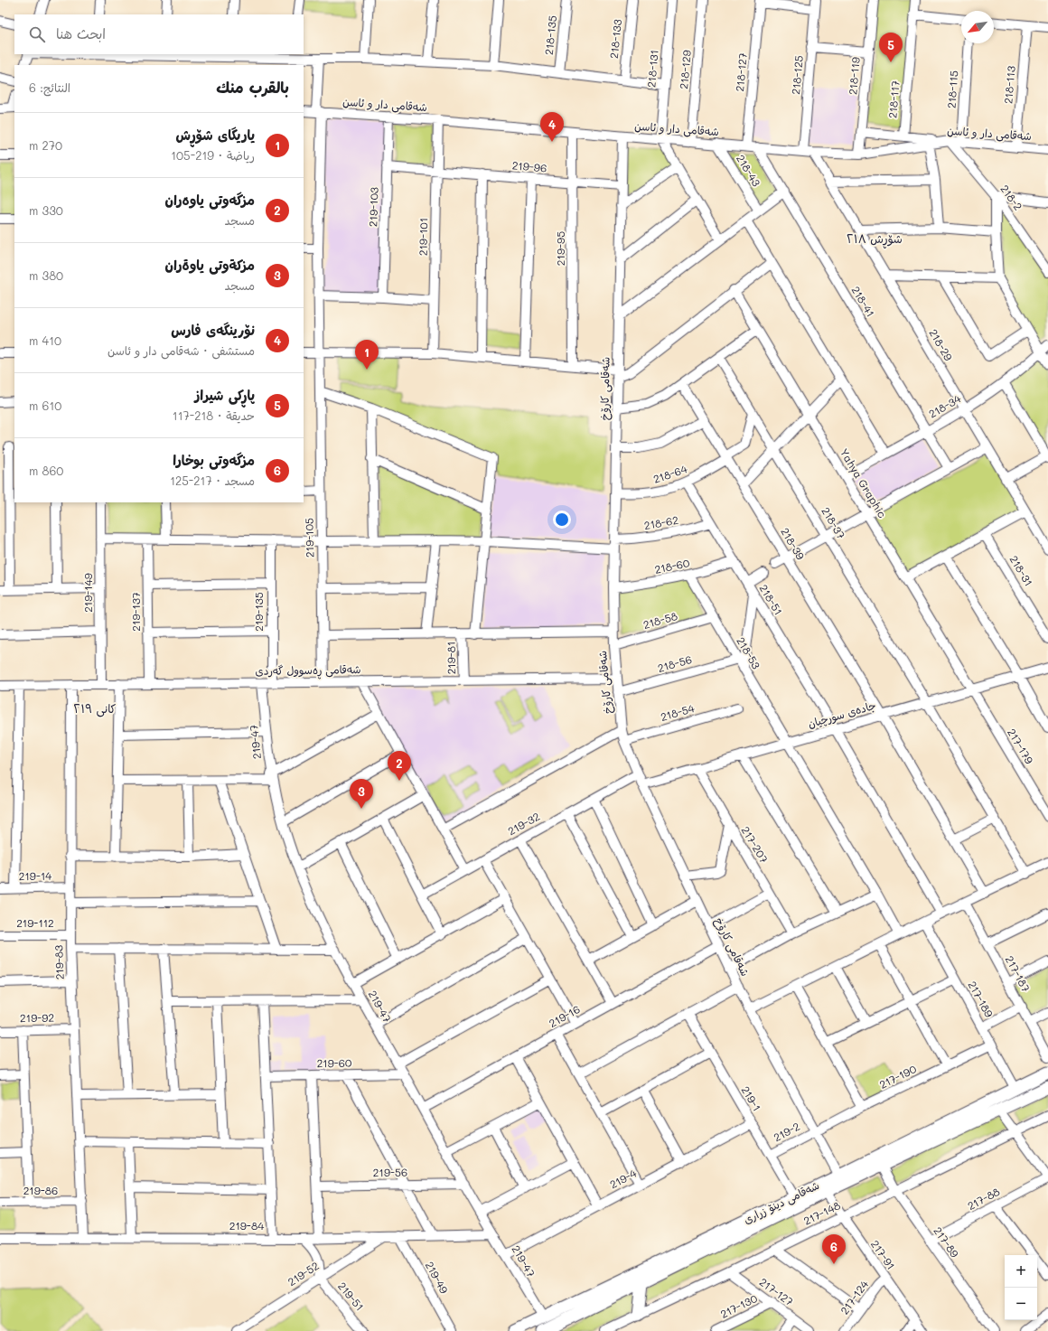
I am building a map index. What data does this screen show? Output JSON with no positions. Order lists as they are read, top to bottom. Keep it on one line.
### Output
{"streets":{"main road":["شەقامی دینۆ زراری"],"street":["218-135","218-133","218-131","218-129","218-127","218-125","218-119","218-113","218-115","218-117","شەقامی دار و ئاسن","219-96","218-43","218-2","219-103","219-101","219-95","218-41","218-29","شەقامی کارۆخ","218-34","218-64","Yahya Graphic","218-62","218-37","219-105","218-39","218-60","218-31","219-149","218-51","219-137","219-135","218-58","218-53","219-81","218-56","شەقامی ڕەسوول گەردی","218-54","جادەی سورچیان","219-47","217-179","219-32","217-207","219-14","219-112","219-83","217-187","217-189","219-16","219-92","219-60","217-190","219-1","219-2","219-56","219-4","219-86","217-88","217-148","219-84","217-89","217-91","219-52","219-49","217-127","219-51","217-124","217-130"]},"crossings":[["218-131","شەقامی دار و ئاسن"],["218-129","شەقامی دار و ئاسن"],["218-127","شەقامی دار و ئاسن"],["218-125","شەقامی دار و ئاسن"],["218-119","شەقامی دار و ئاسن"],["218-113","شەقامی دار و ئاسن"],["218-115","شەقامی دار و ئاسن"],["شەقامی دار و ئاسن","218-43"],["شەقامی دار و ئاسن","218-2"],["شەقامی دار و ئاسن","219-103"],["شەقامی دار و ئاسن","219-101"],["شەقامی دار و ئاسن","219-95"],["شەقامی دار و ئاسن","218-41"],["شەقامی دار و ئاسن","218-29"],["شەقامی دار و ئاسن","شەقامی کارۆخ"],["شەقامی دار و ئاسن","219-105"],["219-96","219-103"],["219-96","219-101"],["219-96","219-95"],["219-96","شەقامی کارۆخ"],["218-41","218-34"],["218-29","218-34"],["شەقامی کارۆخ","218-64"],["شەقامی کارۆخ","218-62"],["شەقامی کارۆخ","218-60"],["شەقامی کارۆخ","218-58"],["شەقامی کارۆخ","218-56"],["شەقامی کارۆخ","شەقامی ڕەسوول گەردی"],["شەقامی کارۆخ","218-54"],["شەقامی کارۆخ","جادەی سورچیان"],["شەقامی کارۆخ","219-32"],["شەقامی کارۆخ","219-16"],["شەقامی کارۆخ","217-190"],["شەقامی کارۆخ","219-2"],["شەقامی کارۆخ","شەقامی دینۆ زراری"],["218-34","Yahya Graphic"],["218-64","218-37"],["218-64","218-39"],["218-64","218-51"],["Yahya Graphic","جادەی سورچیان"],["Yahya Graphic","217-179"],["218-62","219-105"],["218-62","219-149"],["218-62","218-51"],["218-62","219-137"],["218-62","219-135"],["218-37","جادەی سورچیان"],["219-105","شەقامی ڕەسوول گەردی"],["218-39","جادەی سورچیان"],["218-60","218-51"],["218-60","218-53"],["219-149","شەقامی ڕەسوول گەردی"],["218-51","جادەی سورچیان"],["219-137","شەقامی ڕەسوول گەردی"],["219-135","شەقامی ڕەسوول گەردی"],["219-135","219-47"],["218-58","218-53"],["218-53","218-56"],["218-53","جادەی سورچیان"],["219-81","شەقامی ڕەسوول گەردی"],["شەقامی ڕەسوول گەردی","219-47"],["شەقامی ڕەسوول گەردی","219-83"],["جادەی سورچیان","217-179"],["جادەی سورچیان","217-207"],["219-47","219-16"],["219-47","219-60"],["219-47","219-56"],["219-47","219-4"],["219-47","شەقامی دینۆ زراری"],["219-47","219-84"],["219-14","219-83"],["219-112","219-83"],["219-83","219-92"],["219-83","219-86"],["219-83","219-84"],["217-189","217-190"],["217-189","شەقامی دینۆ زراری"],["217-190","219-2"],["219-1","219-2"],["219-1","219-4"],["219-1","شەقامی دینۆ زراری"],["217-88","217-89"],["شەقامی دینۆ زراری","217-89"],["شەقامی دینۆ زراری","217-91"],["217-148","217-89"],["217-148","217-91"],["217-148","217-127"],["219-84","219-52"],["219-84","219-49"],["217-91","217-124"],["219-52","219-51"],["217-127","217-130"]],"districts":["شۆڕش ٢١٨","کانی ٢١٩"],"north":"bottom left","page":{"search":"ابحث هنا","pins":["5","4","1","2","3","6"],"heading":["بالقرب منك","النتائج: 6"],"list":[{"mark":"1","name":"یاریگای شۆڕش","note":"رياضة · 219-105","value":"270 m"},{"mark":"2","name":"مزگەوتی یاوەران","note":"مسجد","value":"330 m"},{"mark":"3","name":"مزكةوتى ياوةران","note":"مسجد","value":"380 m"},{"mark":"4","name":"نۆرینگەی فارس","note":"مستشفى · شەقامی دار و ئاسن","value":"410 m"},{"mark":"5","name":"پاڕکی شیراز","note":"حديقة · 218-117","value":"610 m"},{"mark":"6","name":"مزگەوتی بوخارا","note":"مسجد · 217-125","value":"860 m"}],"map_buttons":["+","−"]}}
